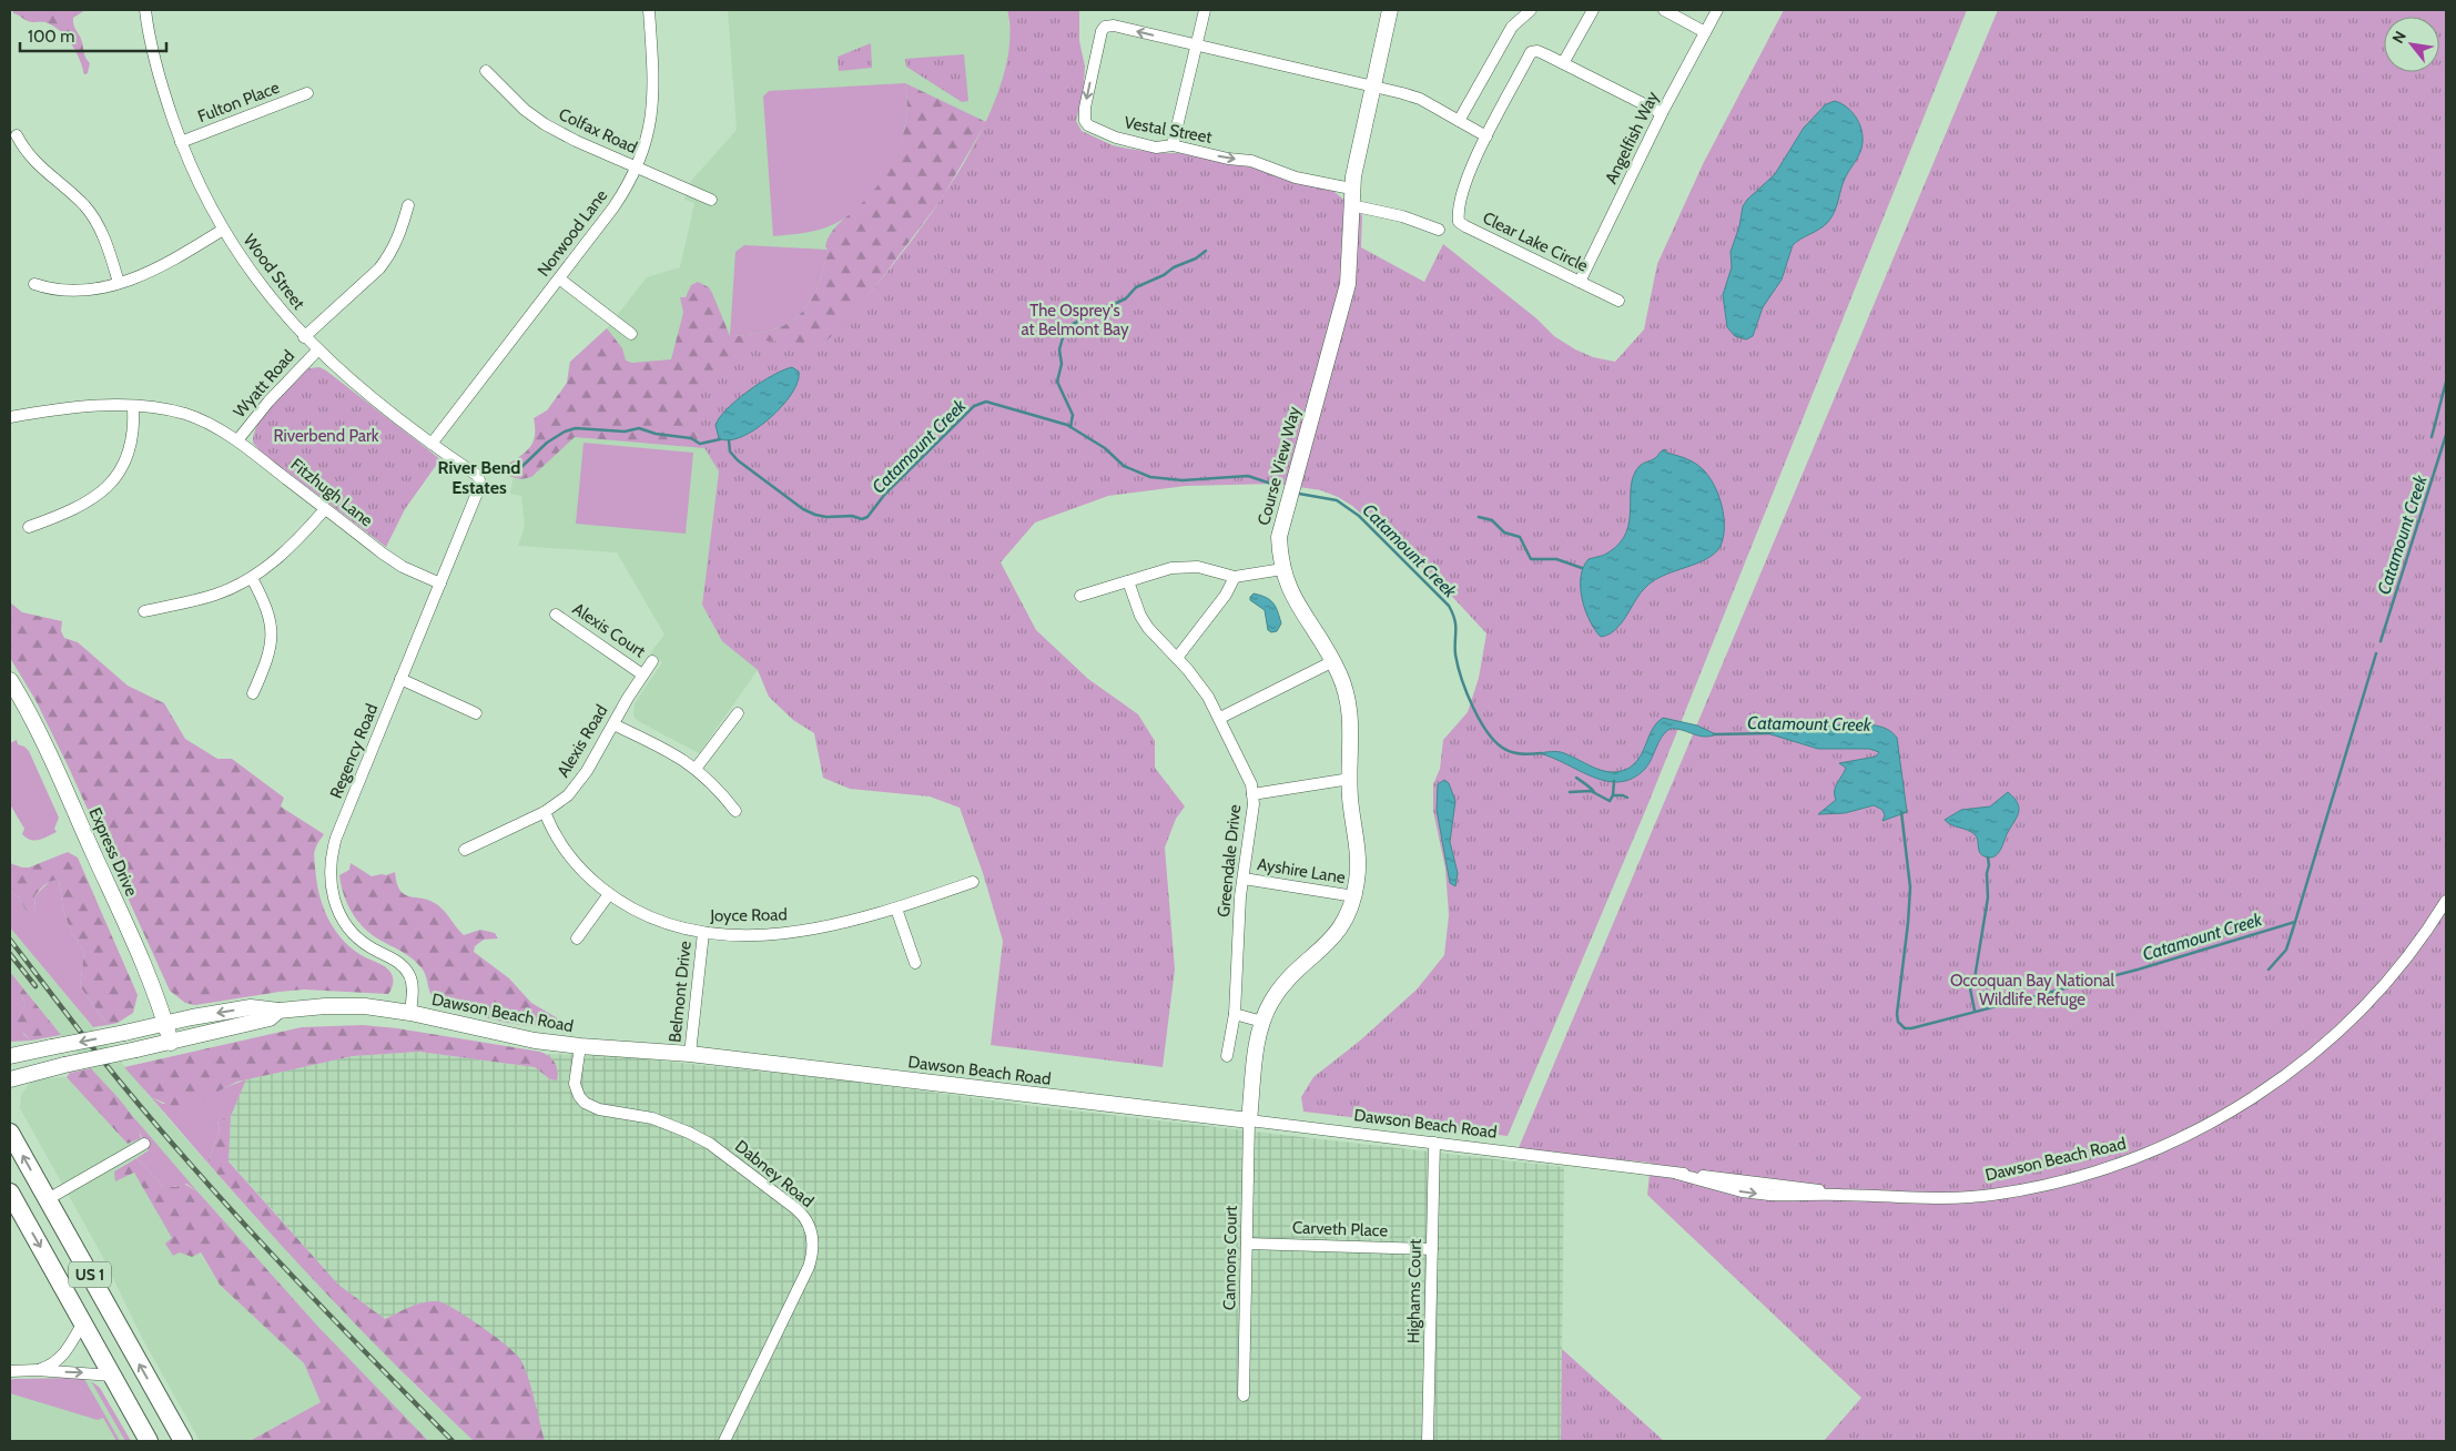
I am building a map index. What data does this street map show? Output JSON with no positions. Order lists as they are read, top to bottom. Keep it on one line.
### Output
{"streets":{"main road":["US 1"],"street":["Fulton Place","Vestal Street","Colfax Road","Angelfish Way","Norwood Lane","Clear Lake Circle","Wood Street","Wyatt Road","Course View Way","Fitzhugh Lane","Alexis Court","Alexis Road","Regency Road","Express Drive","Greendale Drive","Ayshire Lane","Joyce Road","Belmont Drive","Dawson Beach Road","Dabney Road","Carveth Place","Cannons Court","Highams Court"]},"crossings":[["Fulton Place","Wood Street"],["Vestal Street","Course View Way"],["Colfax Road","Norwood Lane"],["Angelfish Way","Clear Lake Circle"],["Norwood Lane","Wood Street"],["Wood Street","Wyatt Road"],["Wood Street","Regency Road"],["Wyatt Road","Fitzhugh Lane"],["Course View Way","Ayshire Lane"],["Course View Way","Dawson Beach Road"],["Course View Way","Cannons Court"],["Fitzhugh Lane","Regency Road"],["Alexis Court","Alexis Road"],["Alexis Road","Joyce Road"],["Regency Road","Dawson Beach Road"],["Express Drive","Dawson Beach Road"],["Greendale Drive","Ayshire Lane"],["Joyce Road","Belmont Drive"],["Belmont Drive","Dawson Beach Road"],["Dawson Beach Road","Dabney Road"],["Dawson Beach Road","Cannons Court"],["Dawson Beach Road","Highams Court"],["Carveth Place","Cannons Court"],["Carveth Place","Highams Court"]],"districts":["River Bend Estates"],"water":["Catamount Creek"],"parks":["The Osprey's at Belmont Bay","Riverbend Park","Occoquan Bay National Wildlife Refuge"],"scale_bar":"100 m","north":"top left"}
